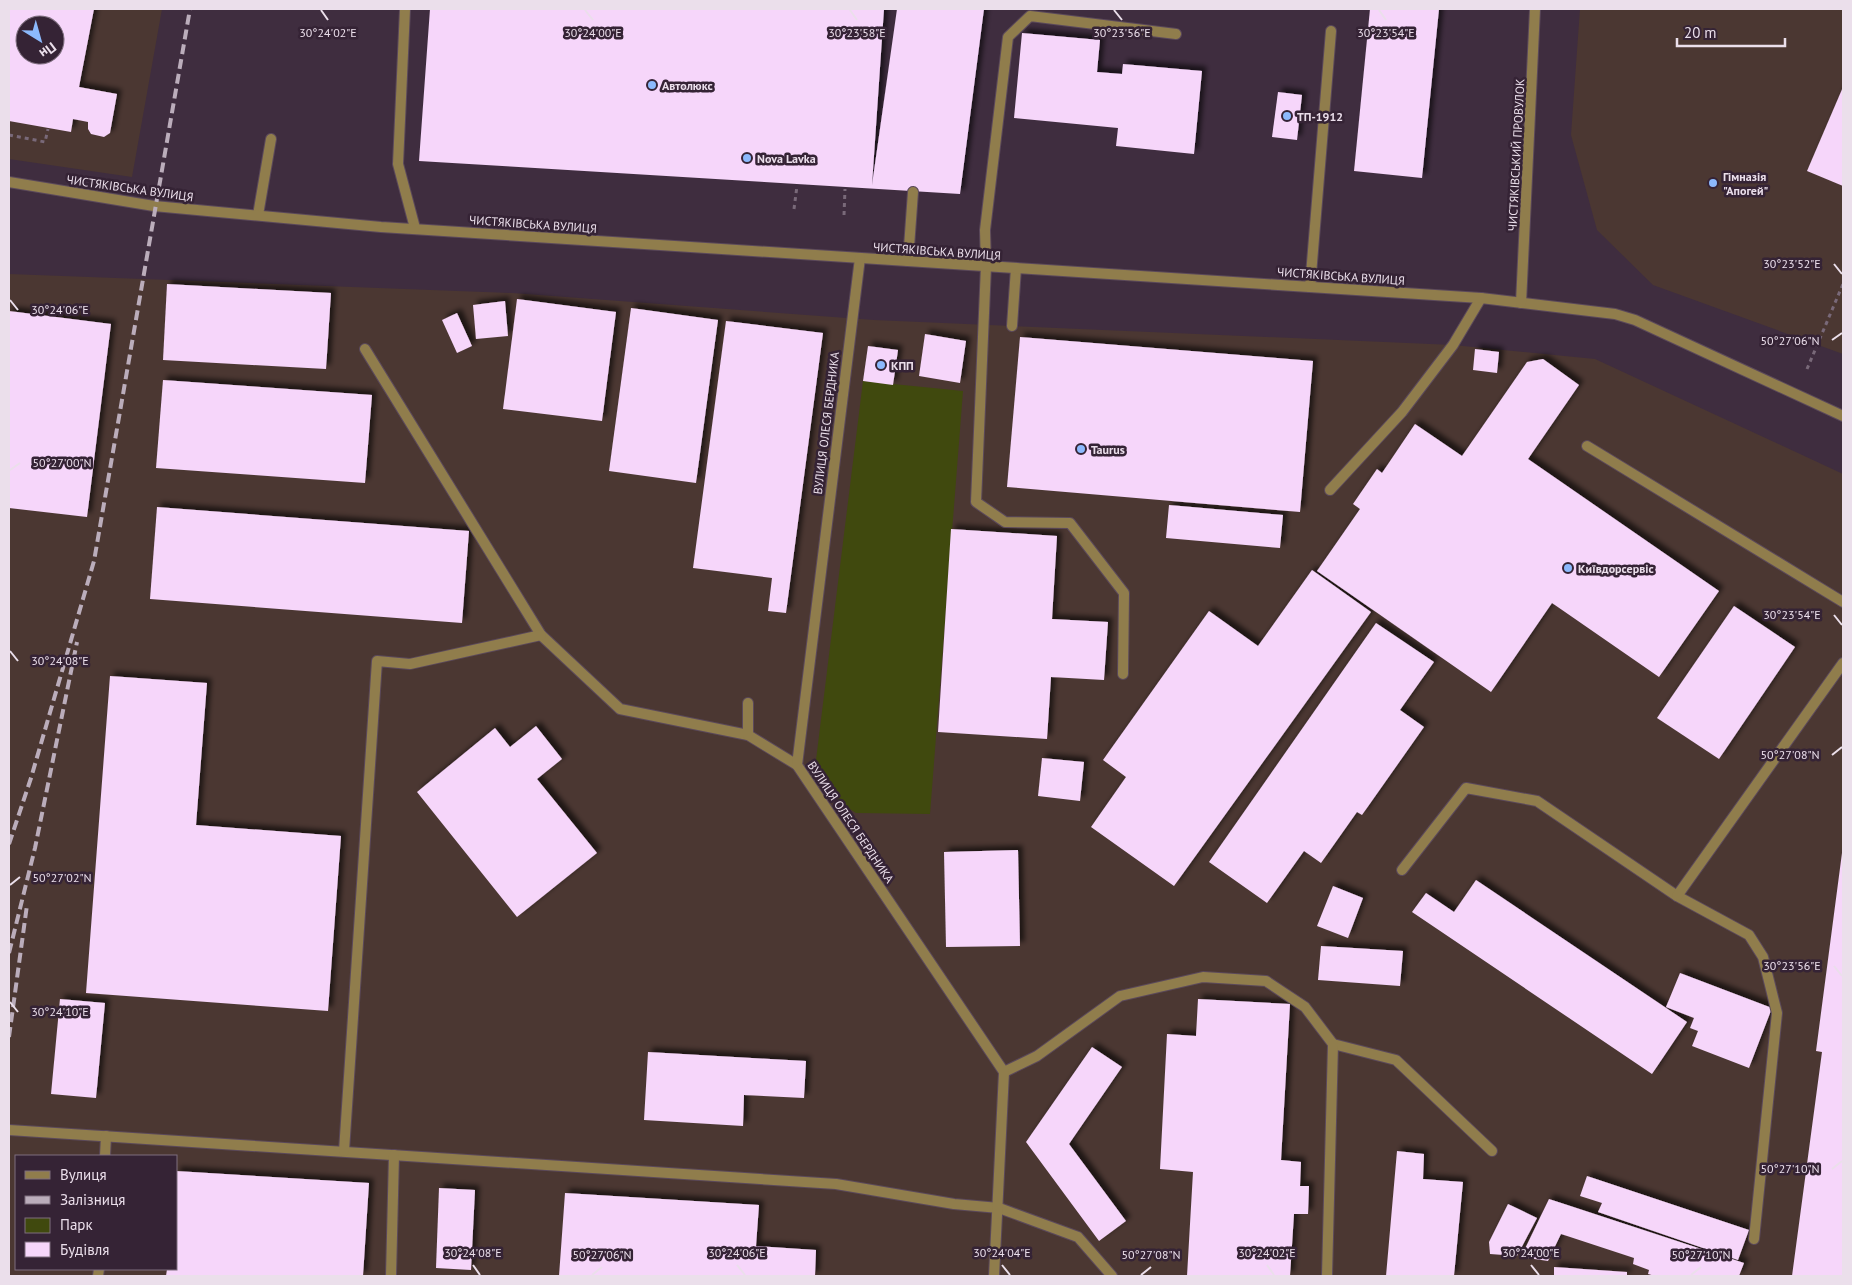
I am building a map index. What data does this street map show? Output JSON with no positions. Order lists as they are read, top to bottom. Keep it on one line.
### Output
{"streets":{"street":["ЧИСТЯКІВСЬКИЙ ПРОВУЛОК","ЧИСТЯКІВСЬКА ВУЛИЦЯ","ВУЛИЦЯ ОЛЕСЯ БЕРДНИКА"]},"crossings":[["ЧИСТЯКІВСЬКИЙ ПРОВУЛОК","ЧИСТЯКІВСЬКА ВУЛИЦЯ"],["ЧИСТЯКІВСЬКА ВУЛИЦЯ","ВУЛИЦЯ ОЛЕСЯ БЕРДНИКА"]],"places":["Автолюкс","ТП-1912","Nova Lavka","Гімназія \"Апогей\"","КПП","Taurus","Київдорсервіс"],"legend":["Вулиця","Залізниця","Парк","Будівля"],"scale_bar":"20 m","north":"bottom right","coordinates":["30°24'02\"E","30°24'00\"E","30°23'58\"E","30°23'56\"E","30°23'54\"E","30°23'52\"E","30°24'06\"E","50°27'06\"N","50°27'00\"N","30°24'08\"E","50°27'08\"N","50°27'02\"N","30°24'10\"E","50°27'10\"N","30°24'04\"E"]}
